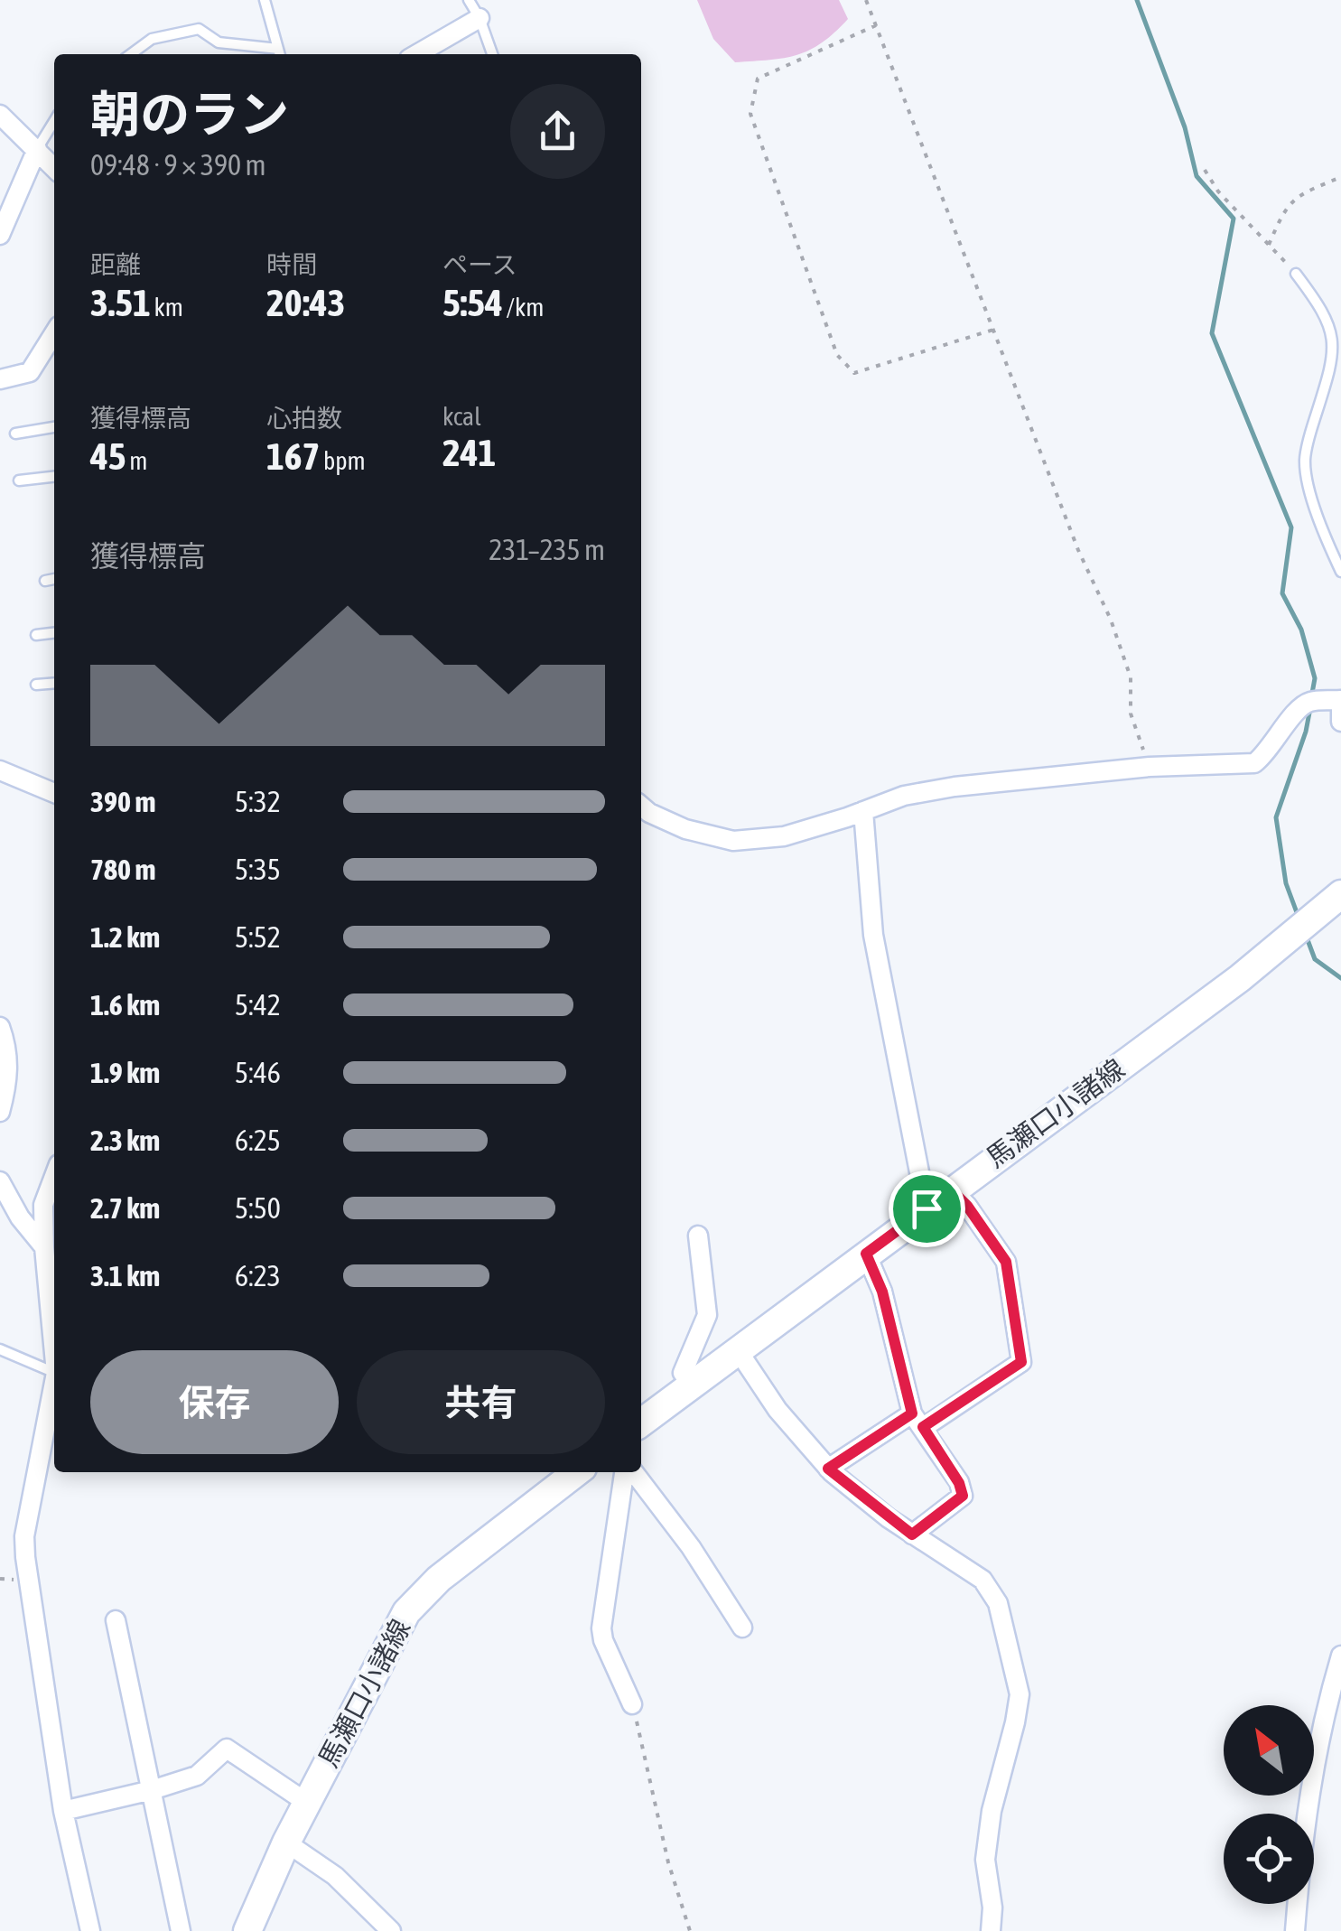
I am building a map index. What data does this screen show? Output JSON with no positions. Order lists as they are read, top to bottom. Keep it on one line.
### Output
{"streets":{"main road":["馬瀬口小諸線"]},"north":"top left","page":{"heading":["朝のラン","09:48 · 9 × 390 m"],"stats":[["距離","3.51 km"],["時間","20:43"],["ペース","5:54 /km"],["獲得標高","45 m"],["心拍数","167 bpm"],["kcal","241"]],"chart":["獲得標高","231–235 m"],"list":[{"name":"390 m","note":"5:32"},{"name":"780 m","note":"5:35"},{"name":"1.2 km","note":"5:52"},{"name":"1.6 km","note":"5:42"},{"name":"1.9 km","note":"5:46"},{"name":"2.3 km","note":"6:25"},{"name":"2.7 km","note":"5:50"},{"name":"3.1 km","note":"6:23"}],"buttons":["保存","共有"]}}
